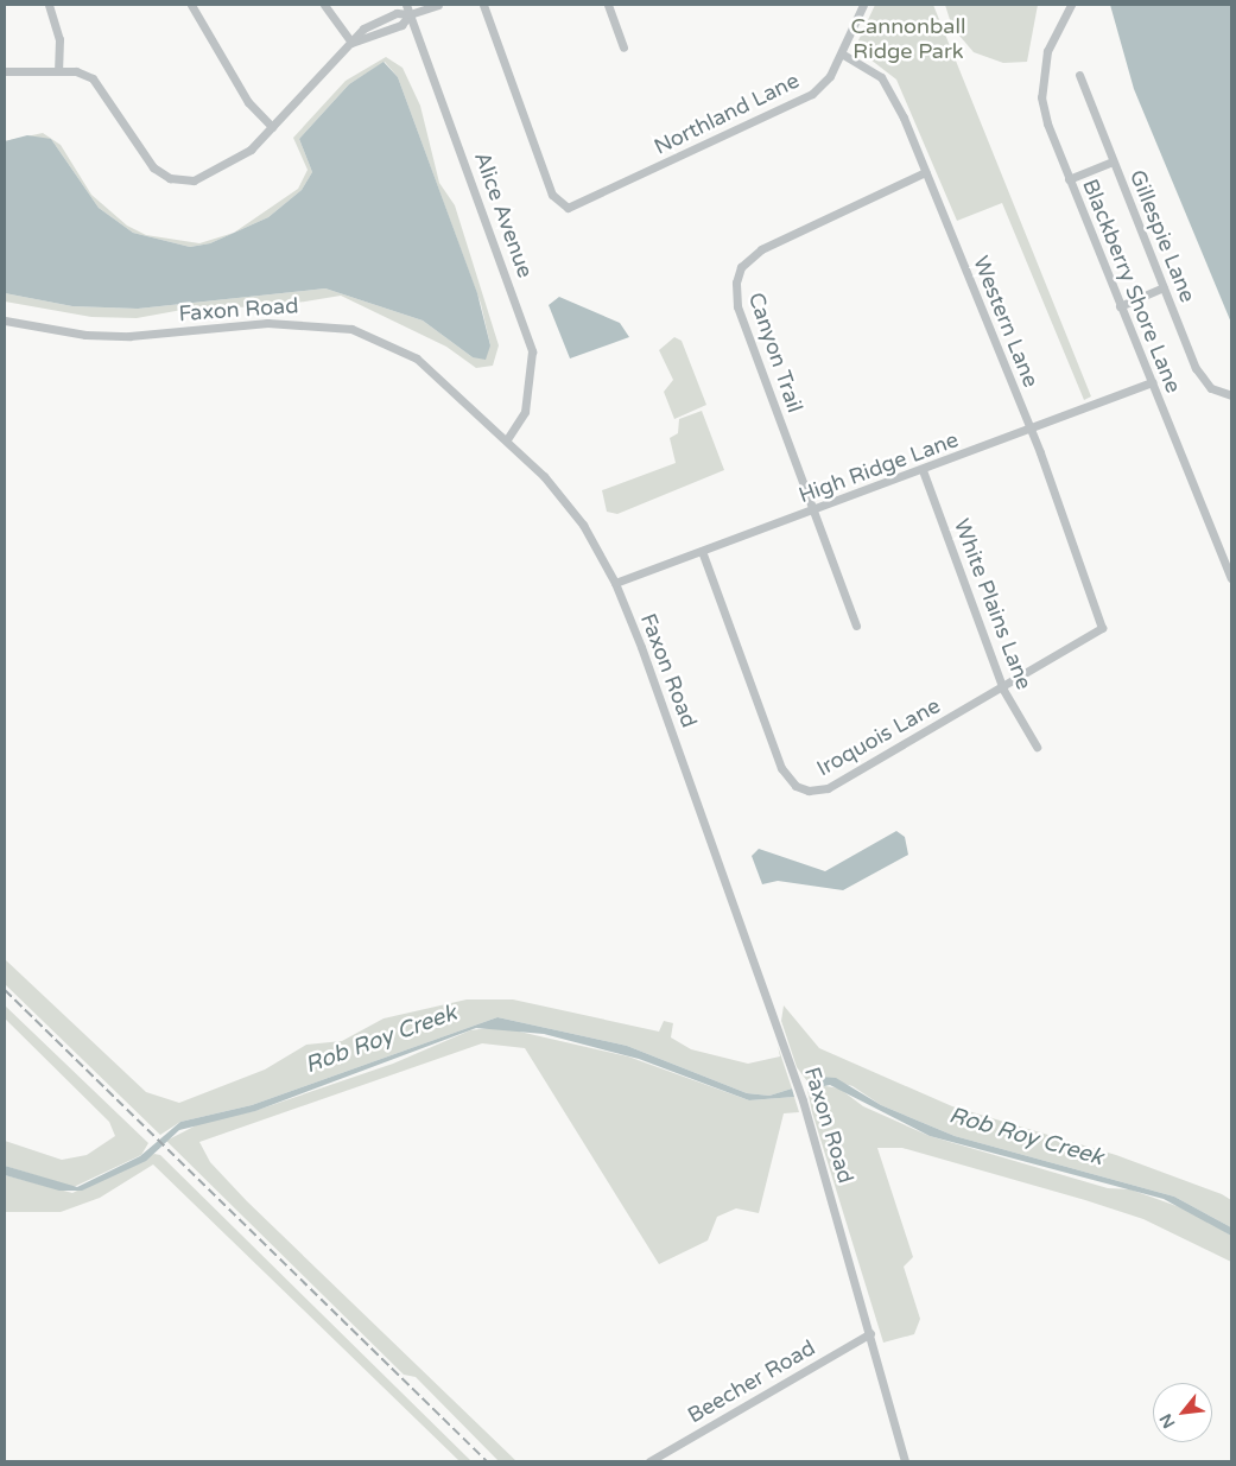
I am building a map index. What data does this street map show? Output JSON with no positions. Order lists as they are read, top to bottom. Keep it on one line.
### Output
{"streets":{"street":["Northland Lane","Alice Avenue","Gillespie Lane","Blackberry Shore Lane","Faxon Road","Western Lane","Canyon Trail","High Ridge Lane","White Plains Lane","Iroquois Lane","Beecher Road"]},"crossings":[["Northland Lane","Western Lane"],["Alice Avenue","Faxon Road"],["Blackberry Shore Lane","High Ridge Lane"],["Faxon Road","High Ridge Lane"],["Faxon Road","Beecher Road"],["Western Lane","Canyon Trail"],["Western Lane","High Ridge Lane"],["Western Lane","Iroquois Lane"],["Canyon Trail","High Ridge Lane"],["High Ridge Lane","White Plains Lane"],["High Ridge Lane","Iroquois Lane"],["White Plains Lane","Iroquois Lane"]],"water":["Rob Roy Creek"],"parks":["Cannonball Ridge Park"],"north":"bottom left"}
